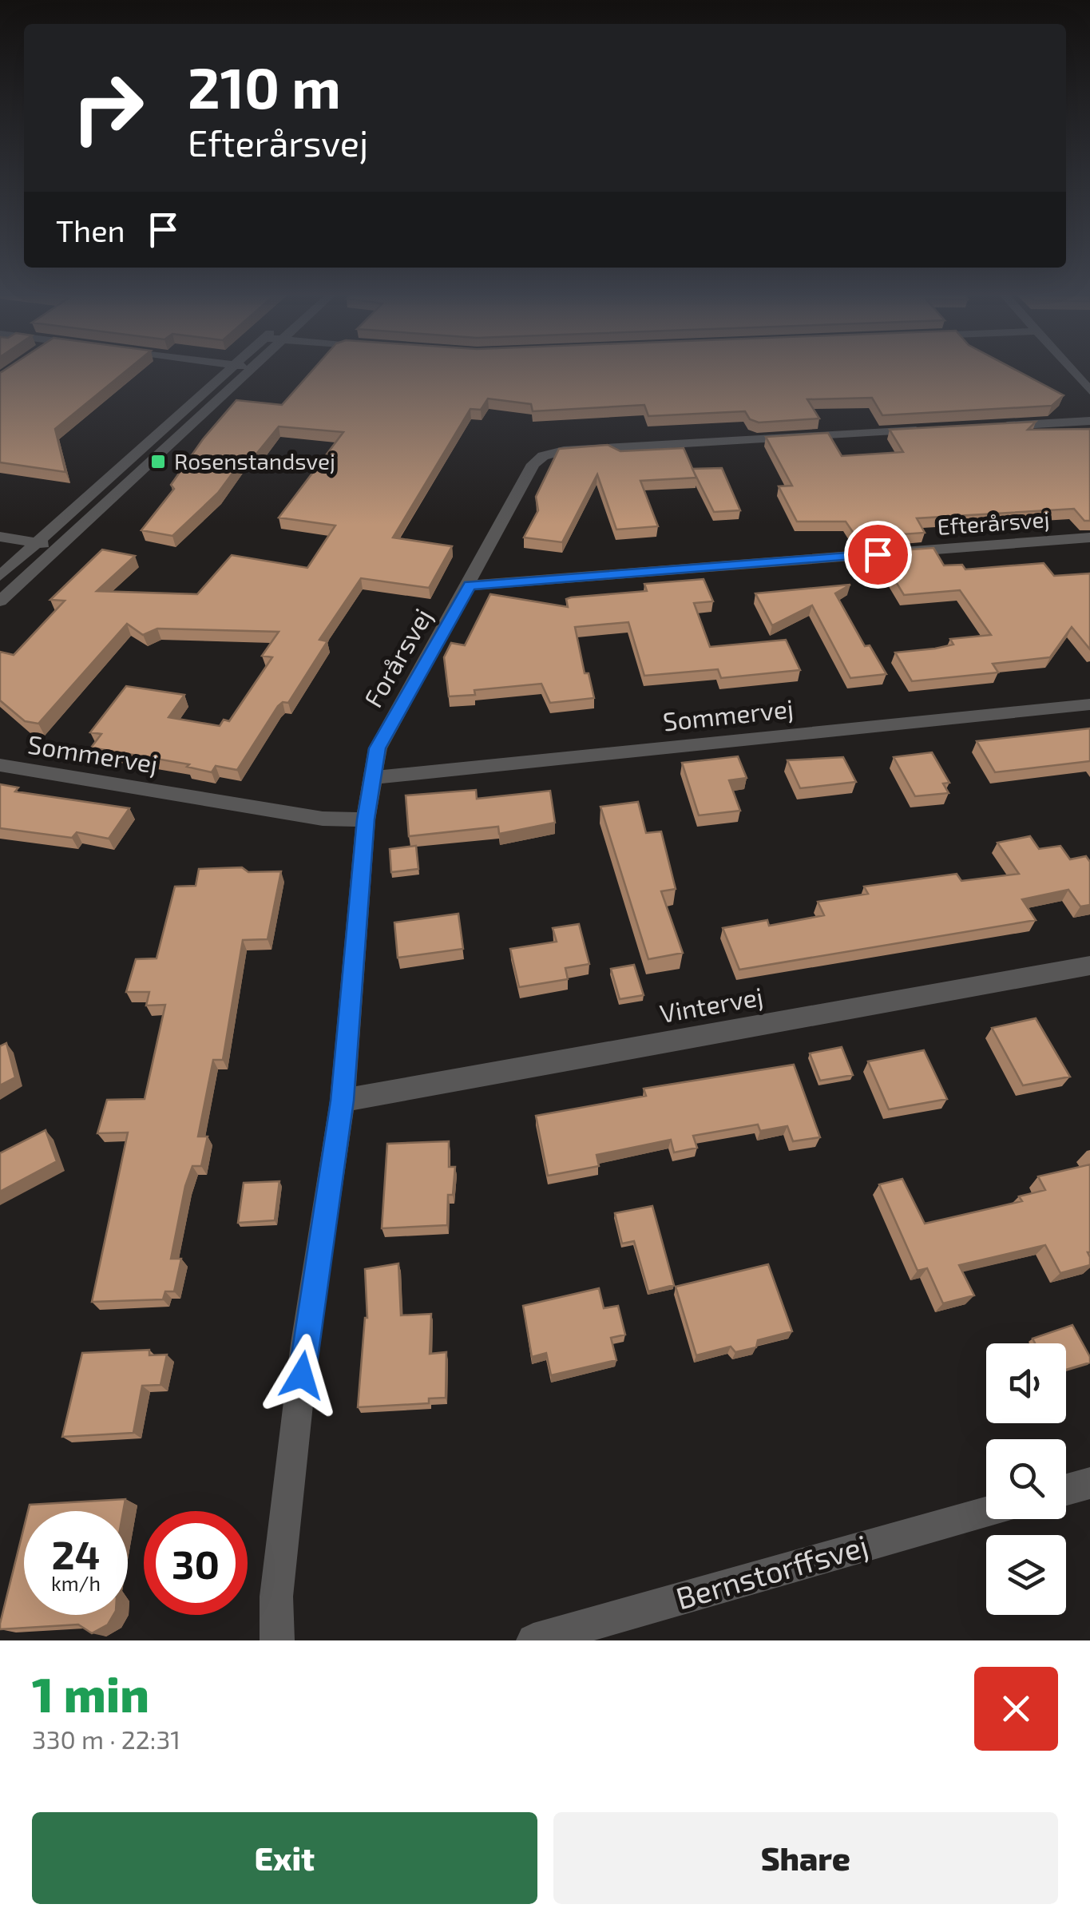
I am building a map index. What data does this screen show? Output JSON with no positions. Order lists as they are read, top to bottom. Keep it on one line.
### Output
{"streets":{"street":["Efterårsvej","Forårsvej","Sommervej","Vintervej","Bernstorffsvej"]},"crossings":[["Efterårsvej","Forårsvej"],["Forårsvej","Sommervej"],["Forårsvej","Vintervej"]],"places":{"transit":["Rosenstandsvej"]},"page":{"turn":["210 m","Efterårsvej"],"then":"Then","speed":"24 km/h","limit":"30","heading":["1 min","330 m · 22:31"],"buttons":["Exit","Share"]}}
